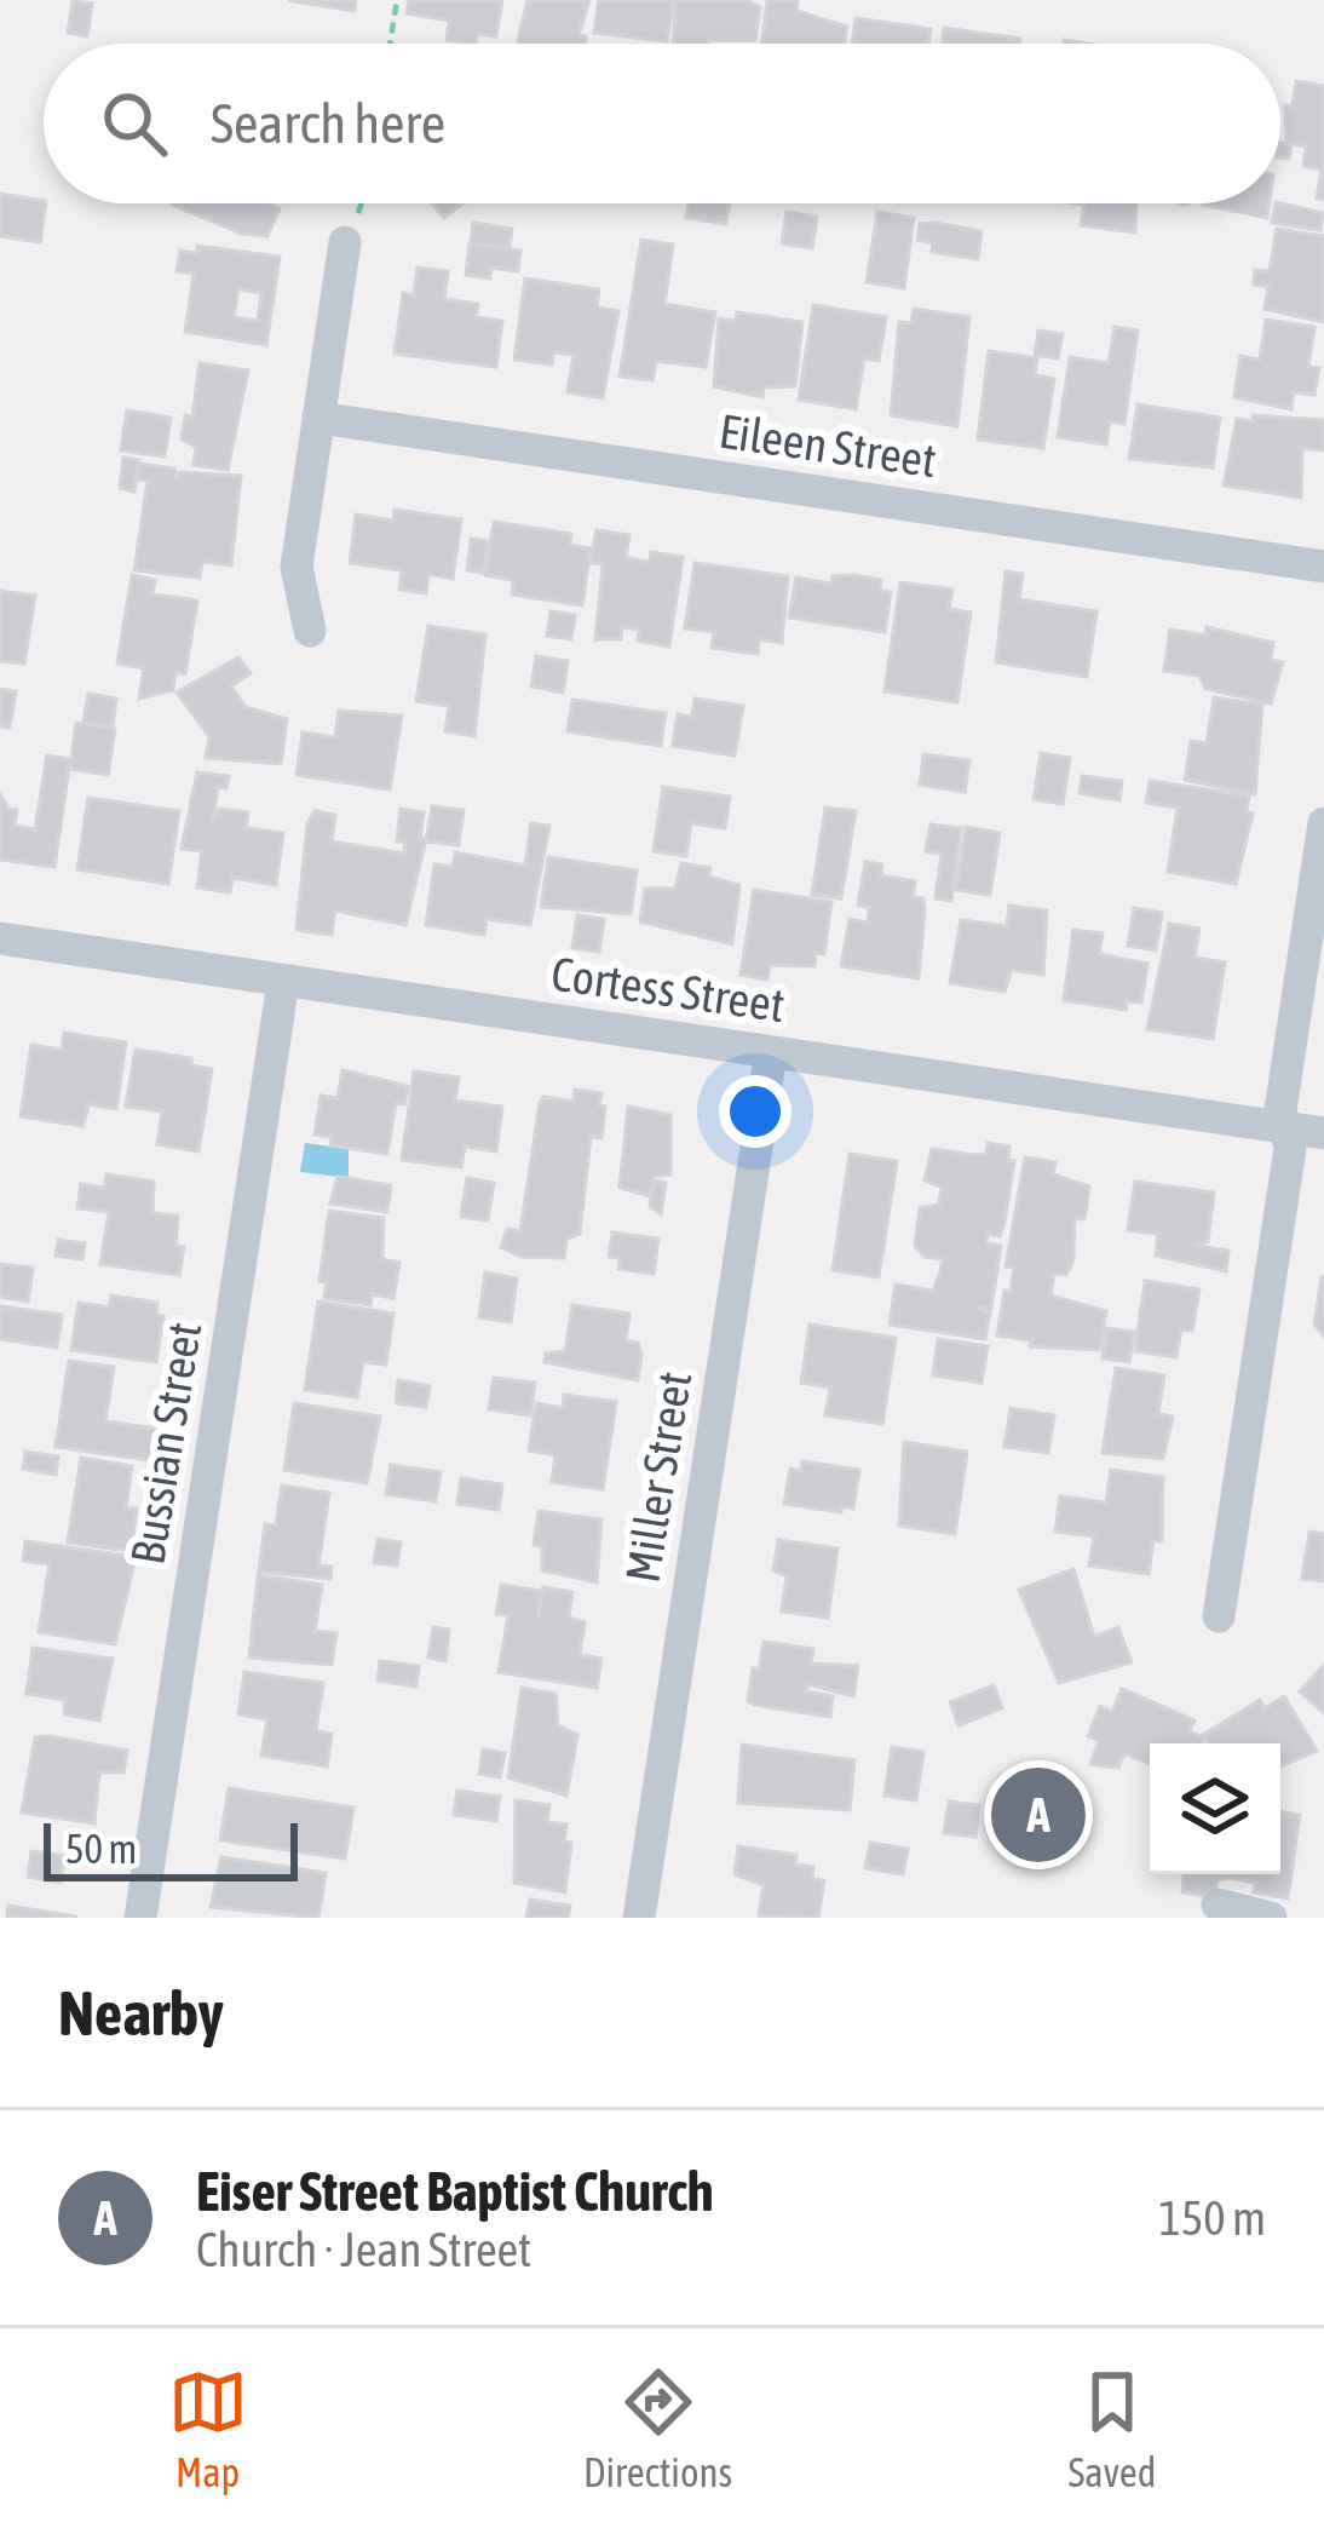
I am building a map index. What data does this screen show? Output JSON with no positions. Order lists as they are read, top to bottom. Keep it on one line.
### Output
{"streets":{"street":["Eileen Street","Cortess Street","Bussian Street","Miller Street"]},"crossings":[["Cortess Street","Bussian Street"],["Cortess Street","Miller Street"]],"scale_bar":"50 m","page":{"search":"Search here","pins":"A","scale":"50 m","heading":"Nearby","list":[{"mark":"A","name":"Eiser Street Baptist Church","note":"Church · Jean Street","value":"150 m"}],"nav":["Map","Directions","Saved"]}}
